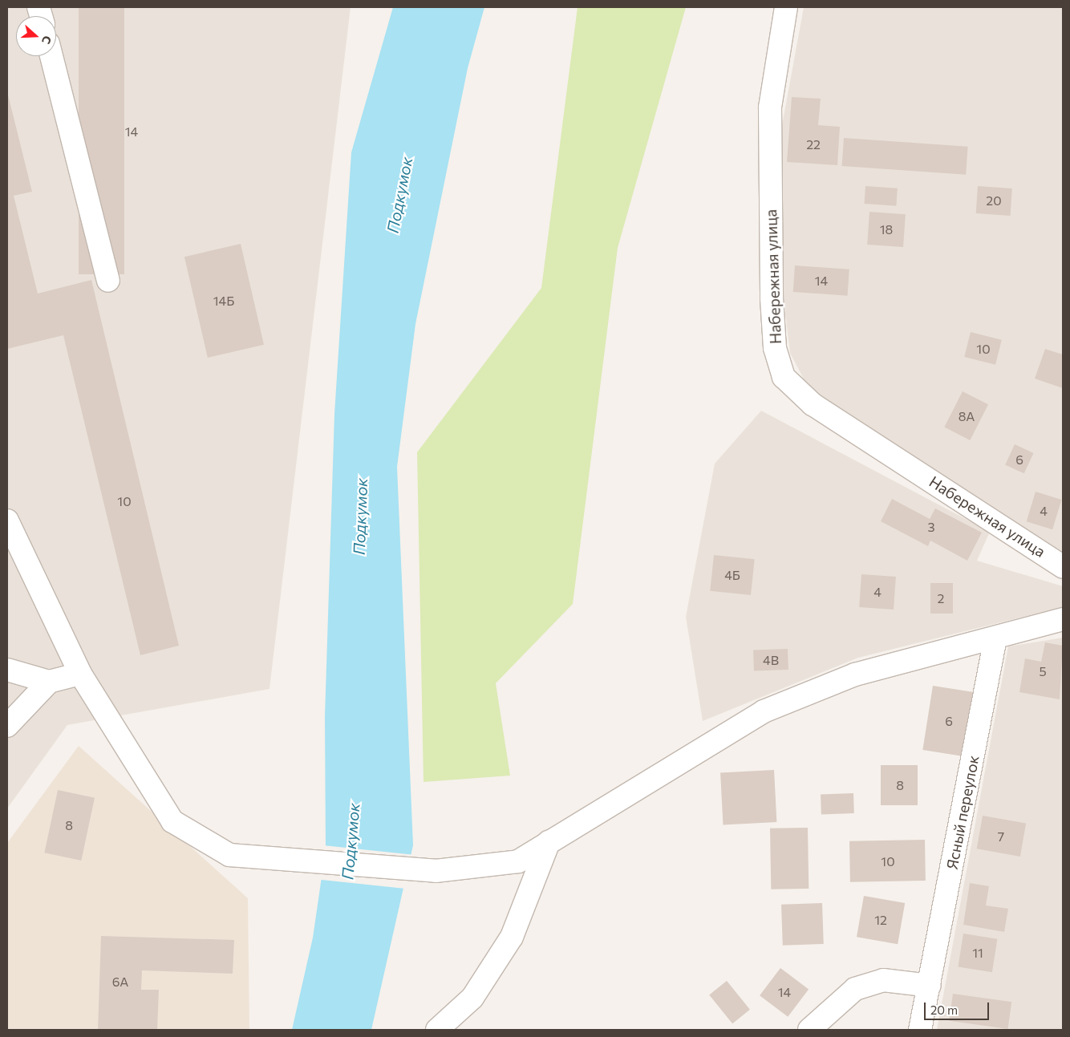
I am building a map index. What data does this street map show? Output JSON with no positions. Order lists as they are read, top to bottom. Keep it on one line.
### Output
{"streets":{"street":["Набережная улица","Ясный переулок"]},"water":["Подкумок"],"house_numbers":["14","22","20","18","14","14Б","10","8А","6","10","4","3","4Б","4","2","4В","5","6","8","8","7","10","12","11","6А","14"],"scale_bar":"20 m","north":"right"}
